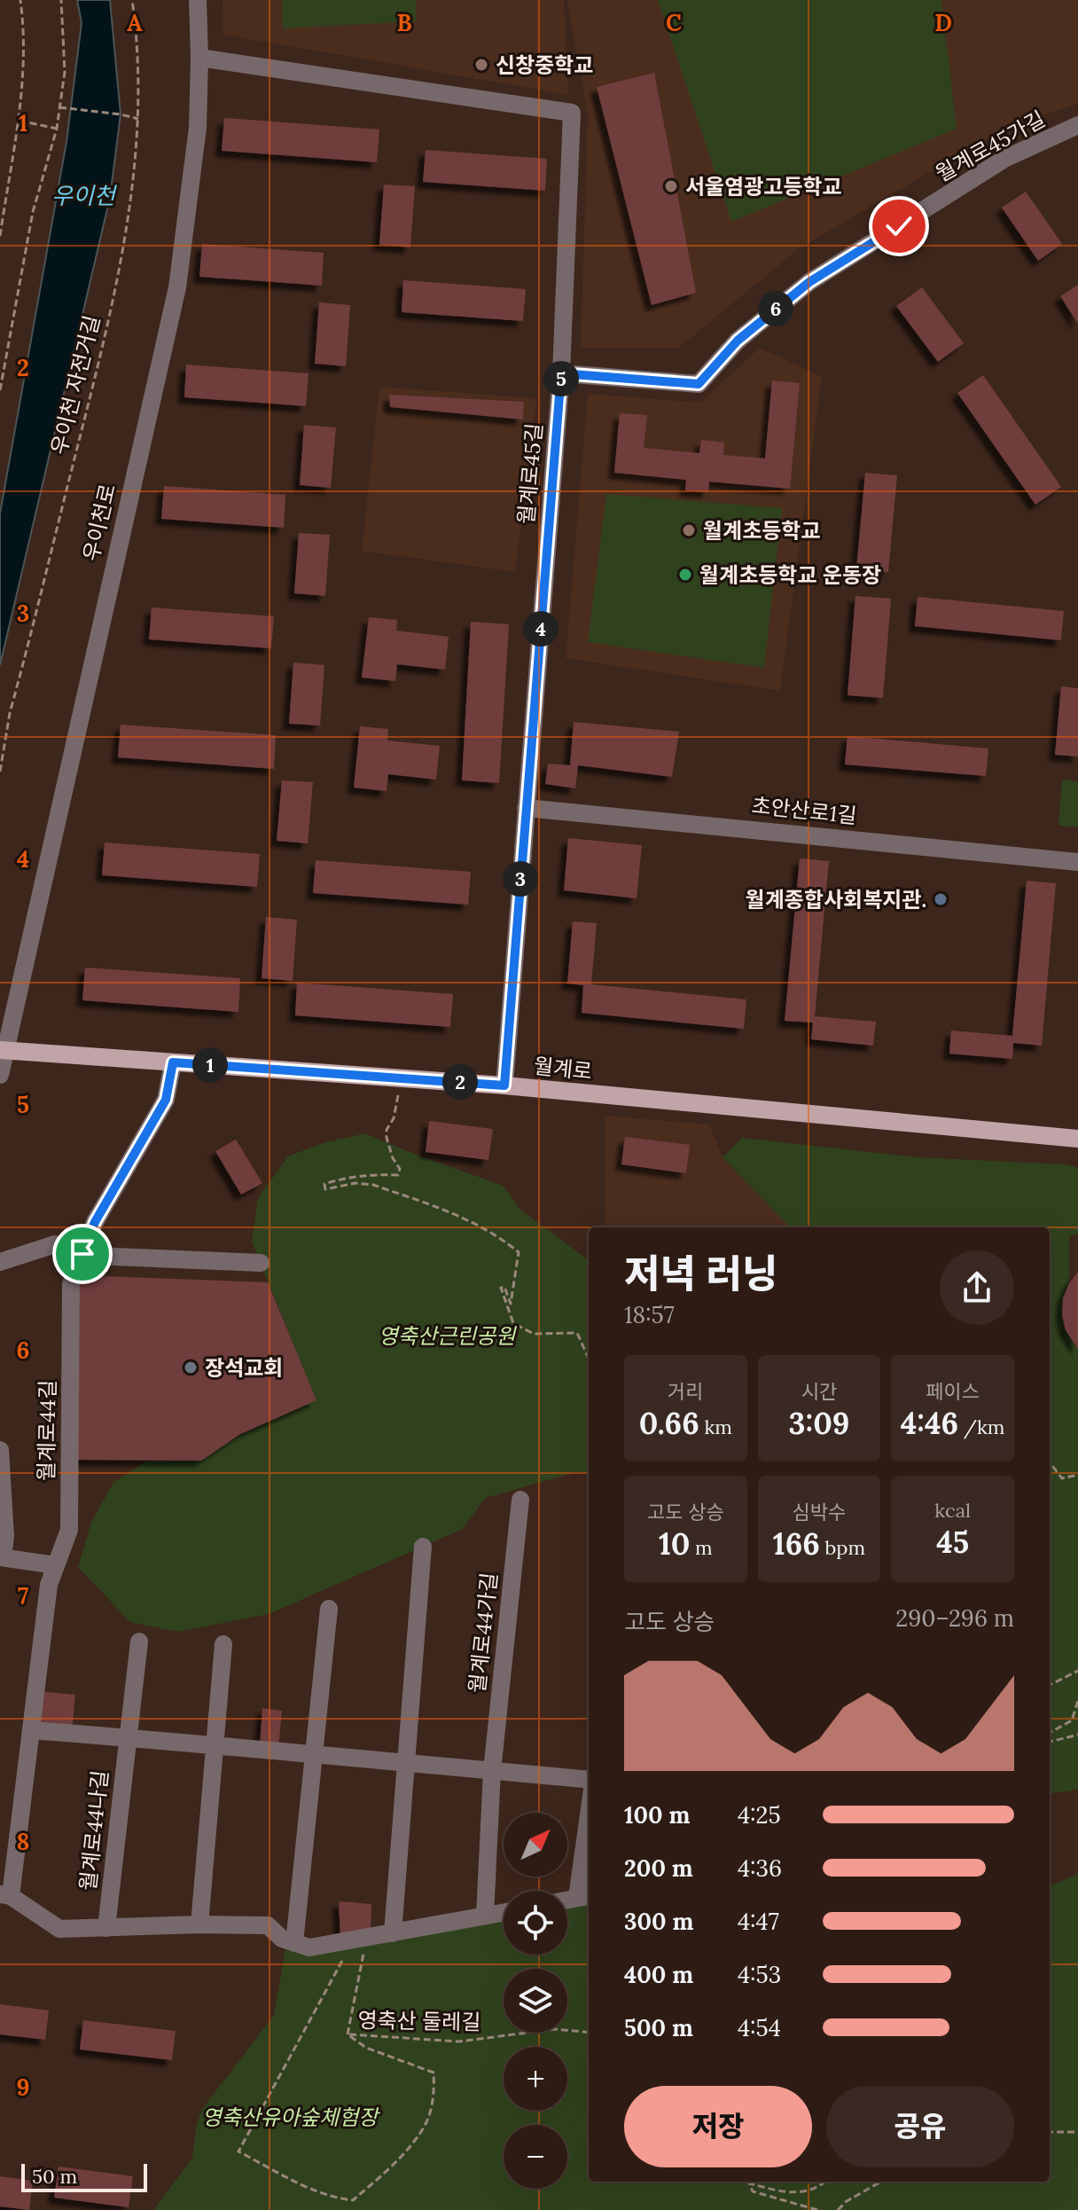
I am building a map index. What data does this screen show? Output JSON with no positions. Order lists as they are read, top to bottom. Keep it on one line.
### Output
{"streets":{"main road":["월계로"],"street":["월계로45가길","월계로45길","우이천로","초안산로1길","월계로44길","월계로44가길","월계로44나길"],"path":["우이천 자전거길","영축산 둘레길"]},"crossings":[["월계로45가길","월계로45길"],["월계로45길","우이천로"],["월계로45길","초안산로1길"],["월계로45길","월계로"],["우이천로","월계로"],["월계로","월계로44길"]],"water":["우이천"],"parks":["영축산근린공원","영축산유아숲체험장"],"places":["신창중학교","서울염광고등학교","월계초등학교","월계초등학교 운동장","월계종합사회복지관.","장석교회"],"scale_bar":"50 m","north":"top right","page":{"pins":["6","5","4","3","1","2"],"heading":["저녁 러닝","18:57"],"stats":[["거리","0.66 km"],["시간","3:09"],["페이스","4:46 /km"],["고도 상승","10 m"],["심박수","166 bpm"],["kcal","45"]],"chart":["고도 상승","290–296 m"],"list":[{"name":"100 m","note":"4:25"},{"name":"200 m","note":"4:36"},{"name":"300 m","note":"4:47"},{"name":"400 m","note":"4:53"},{"name":"500 m","note":"4:54"}],"map_buttons":["+","−"],"buttons":["저장","공유"],"scale":"50 m"},"grid":{"columns":["A","B","C","D"],"rows":["1","2","3","4","5","6","7","8","9"]}}
